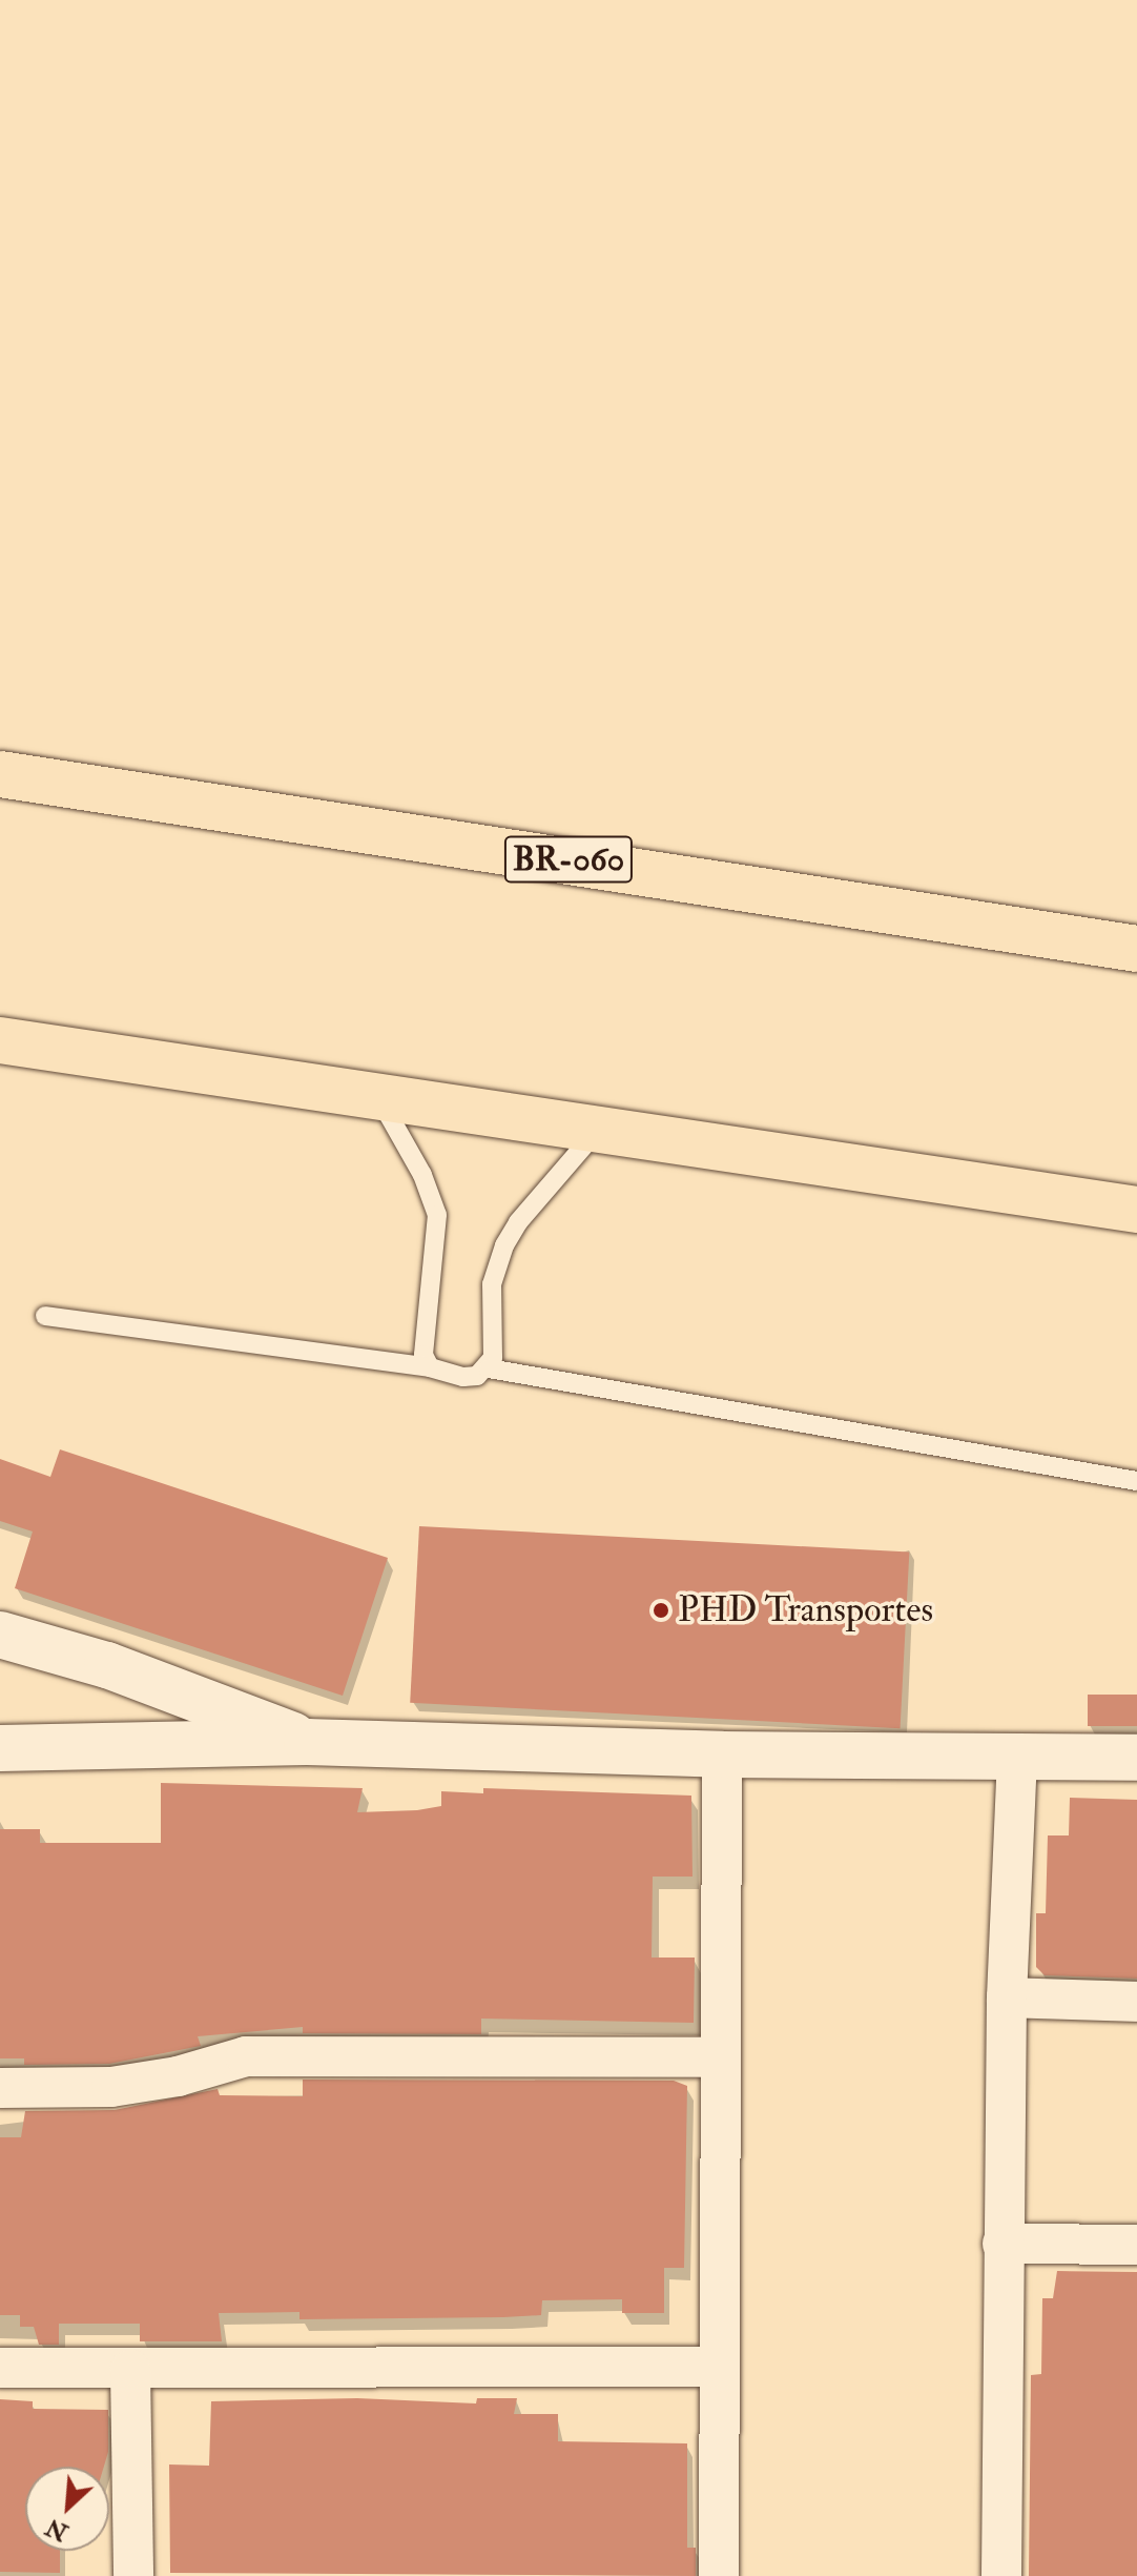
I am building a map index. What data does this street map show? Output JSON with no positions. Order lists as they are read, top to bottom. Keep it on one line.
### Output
{"streets":{"highway":["BR-060"]},"places":["PHD Transportes"],"north":"bottom left"}
